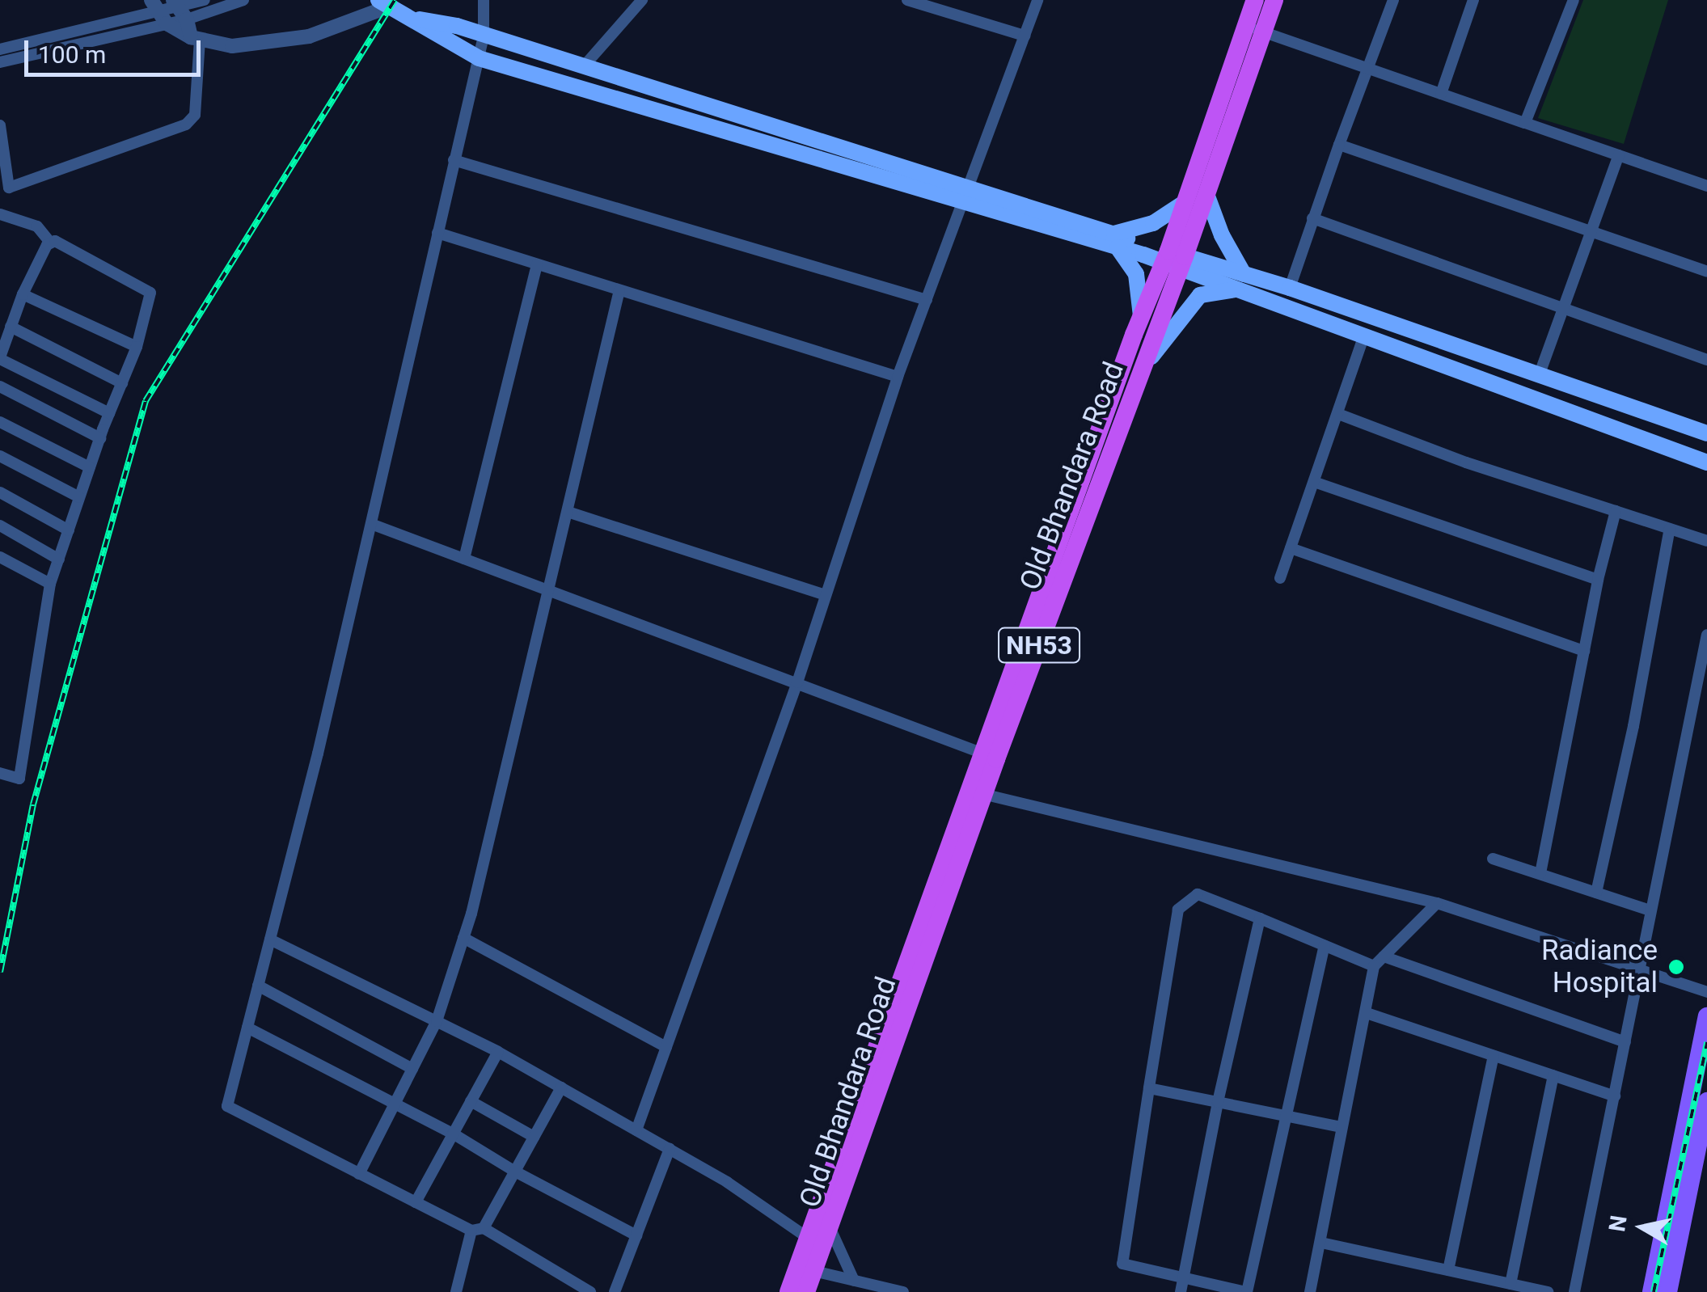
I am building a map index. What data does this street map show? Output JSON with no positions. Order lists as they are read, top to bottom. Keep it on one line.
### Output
{"streets":{"highway":["Old Bhandara Road","NH53"]},"crossings":[["Old Bhandara Road","NH53"]],"places":["Radiance Hospital"],"scale_bar":"100 m","north":"left"}
